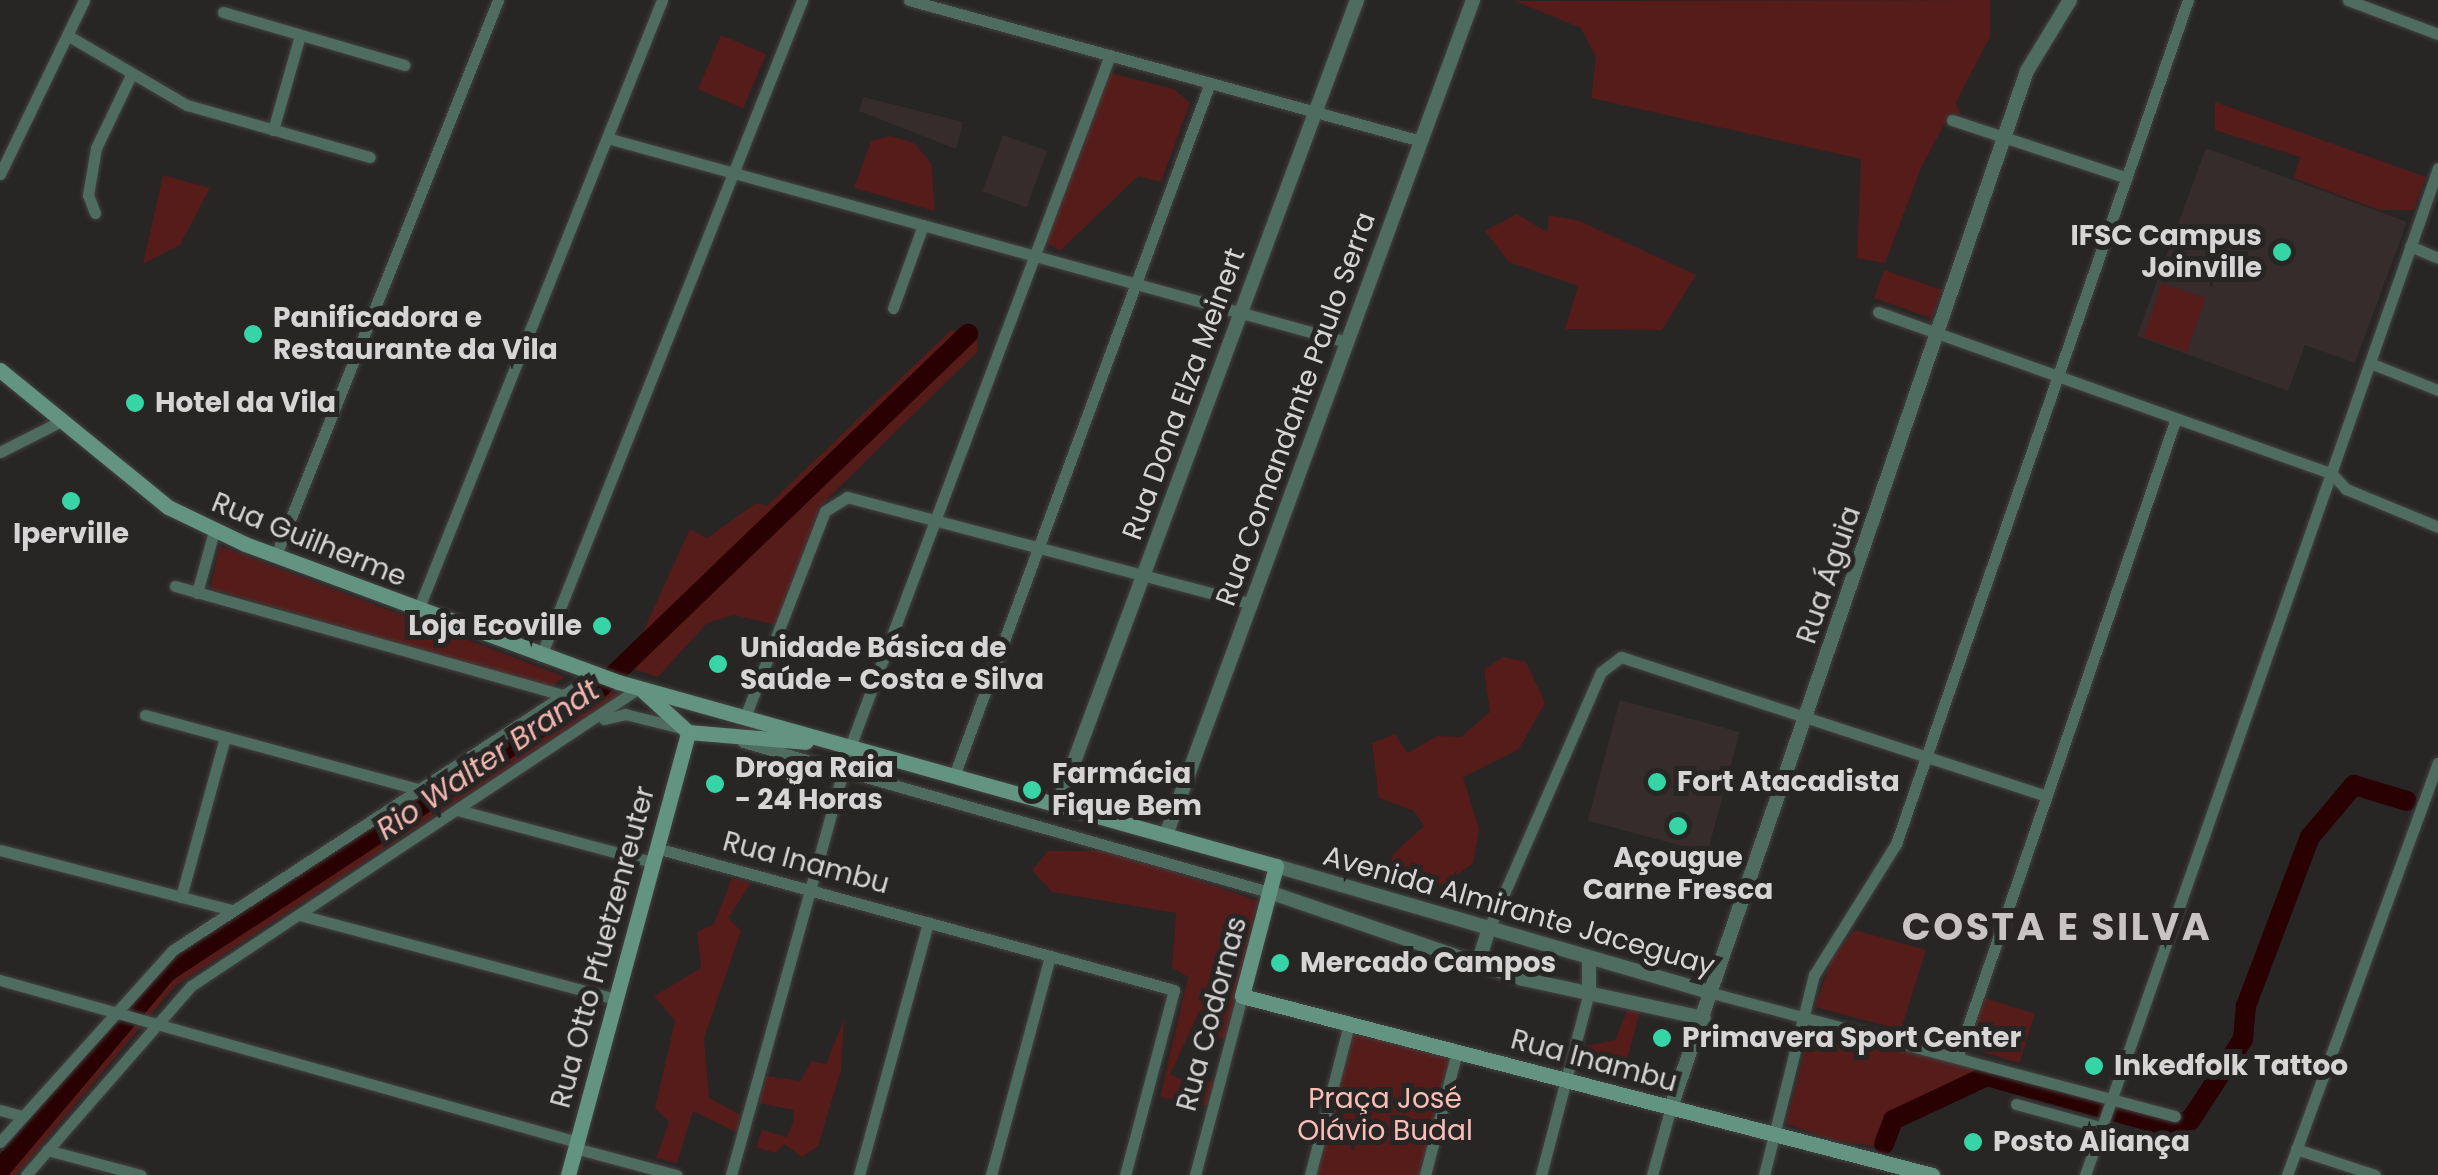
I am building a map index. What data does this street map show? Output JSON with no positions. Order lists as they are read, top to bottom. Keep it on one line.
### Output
{"streets":{"main road":["Rua Guilherme","Rua Inambu","Avenida Almirante Jaceguay","Rua Otto Pfuetzenreuter","Rua Codornas"],"street":["Rua Dona Elza Meinert","Rua Comandante Paulo Serra","Rua Águia"]},"crossings":[["Rua Dona Elza Meinert","Avenida Almirante Jaceguay"],["Rua Comandante Paulo Serra","Avenida Almirante Jaceguay"],["Rua Guilherme","Avenida Almirante Jaceguay"],["Rua Guilherme","Rua Otto Pfuetzenreuter"],["Rua Águia","Rua Inambu"],["Rua Águia","Avenida Almirante Jaceguay"],["Rua Inambu","Rua Otto Pfuetzenreuter"],["Rua Inambu","Rua Codornas"],["Avenida Almirante Jaceguay","Rua Otto Pfuetzenreuter"],["Avenida Almirante Jaceguay","Rua Codornas"]],"districts":["COSTA E SILVA"],"water":["Rio Walter Brandt"],"parks":["Praça José Olávio Budal"],"places":["IFSC Campus Joinville","Panificadora e Restaurante da Vila","Hotel da Vila","Iperville","Loja Ecoville","Unidade Básica de Saúde - Costa e Silva","Fort Atacadista","Droga Raia - 24 Horas","Farmácia Fique Bem","Açougue Carne Fresca","Mercado Campos","Primavera Sport Center","Inkedfolk Tattoo","Posto Aliança"]}
